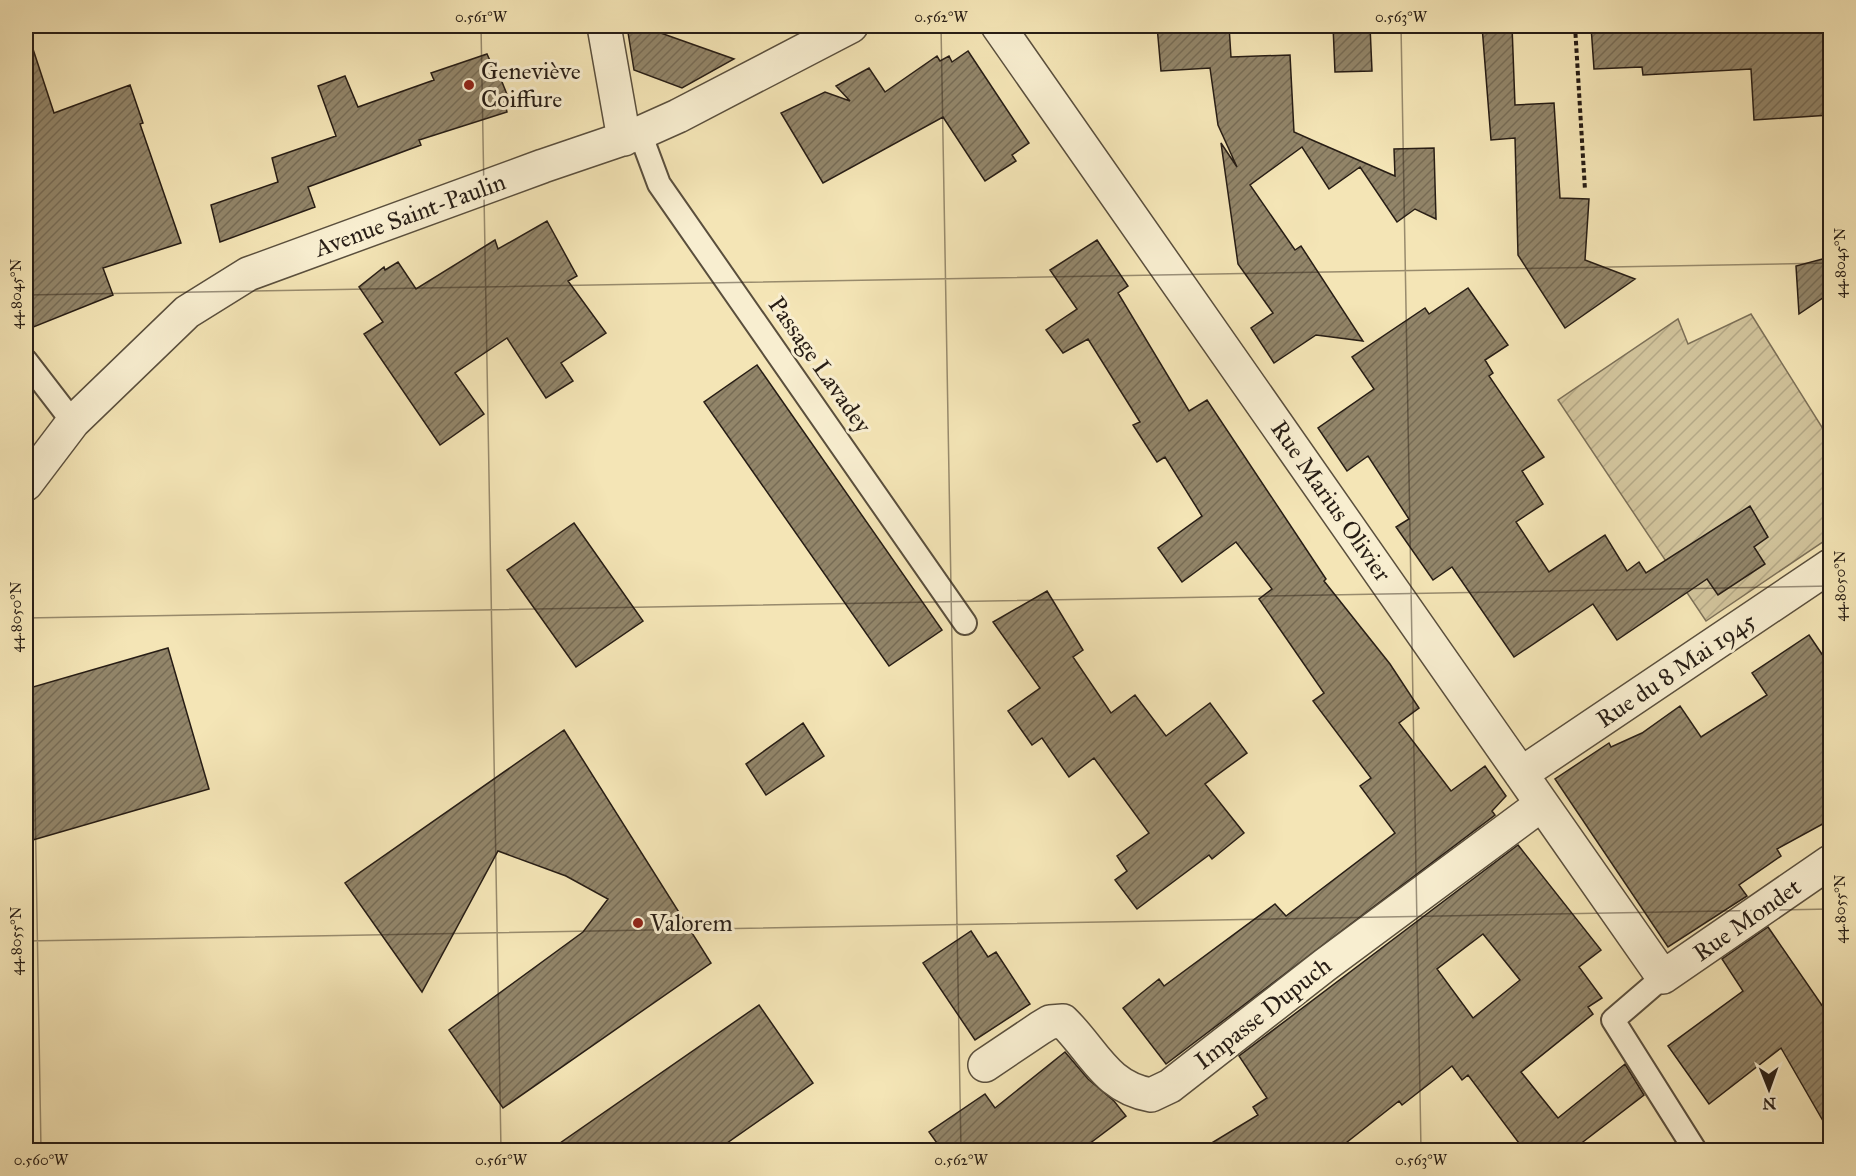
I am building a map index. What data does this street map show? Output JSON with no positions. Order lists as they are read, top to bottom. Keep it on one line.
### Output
{"streets":{"street":["Avenue Saint-Paulin","Rue Marius Olivier","Rue du 8 Mai 1945","Rue Mondet","Impasse Dupuch"],"lane":["Passage Lavadey"]},"crossings":[["Avenue Saint-Paulin","Passage Lavadey"],["Rue Marius Olivier","Rue du 8 Mai 1945"],["Rue Marius Olivier","Rue Mondet"],["Rue Marius Olivier","Impasse Dupuch"]],"places":["Geneviève Coiffure","Valorem"],"north":"bottom","coordinates":["0.561°W","0.562°W","0.563°W","44.8045°N","44.8050°N","44.8055°N","0.560°W"]}
